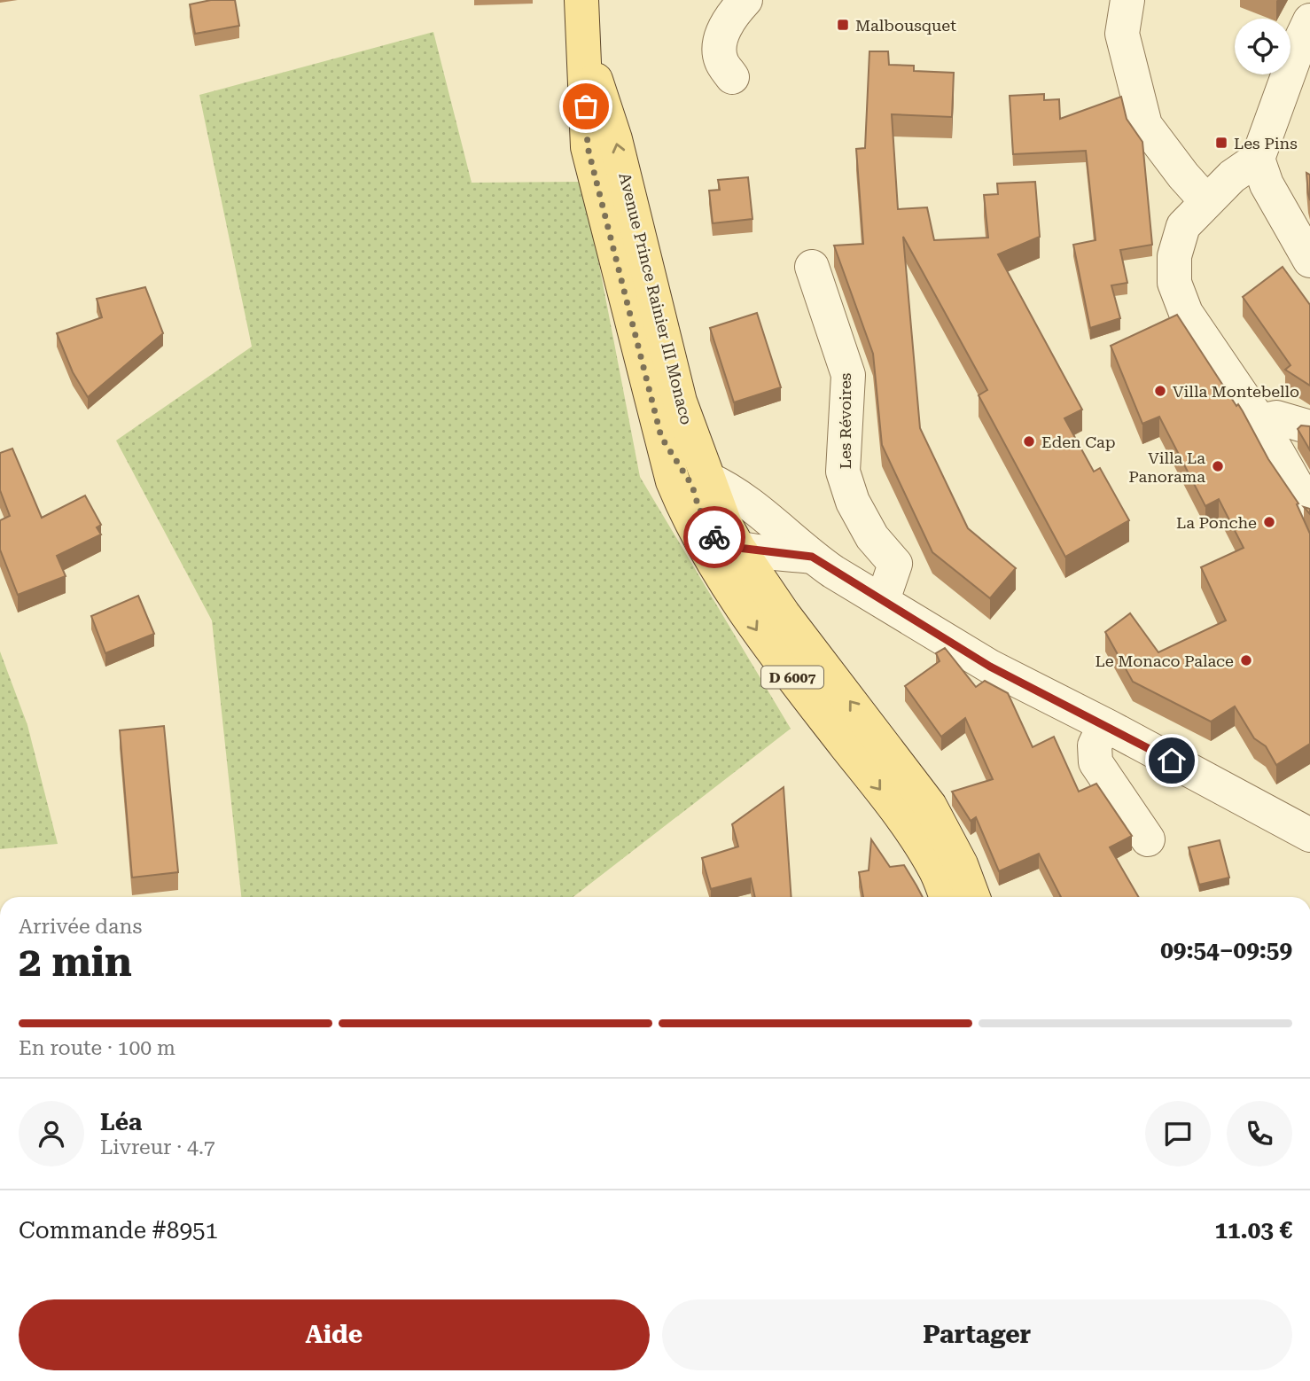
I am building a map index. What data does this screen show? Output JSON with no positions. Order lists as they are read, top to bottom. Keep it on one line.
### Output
{"streets":{"main road":["Avenue Prince Rainier III Monaco","D 6007"],"street":["Les Révoires"]},"places":{"transit":["Malbousquet","Les Pins"],"other":["Villa Montebello","Eden Cap","Villa La Panorama","La Ponche","Le Monaco Palace"]},"page":{"heading":["2 min","Arrivée dans","09:54–09:59"],"panel":["Léa","Livreur · 4.7","Commande #8951","11.03 €"],"bar":"En route · 100 m","buttons":["Aide","Partager"]}}
